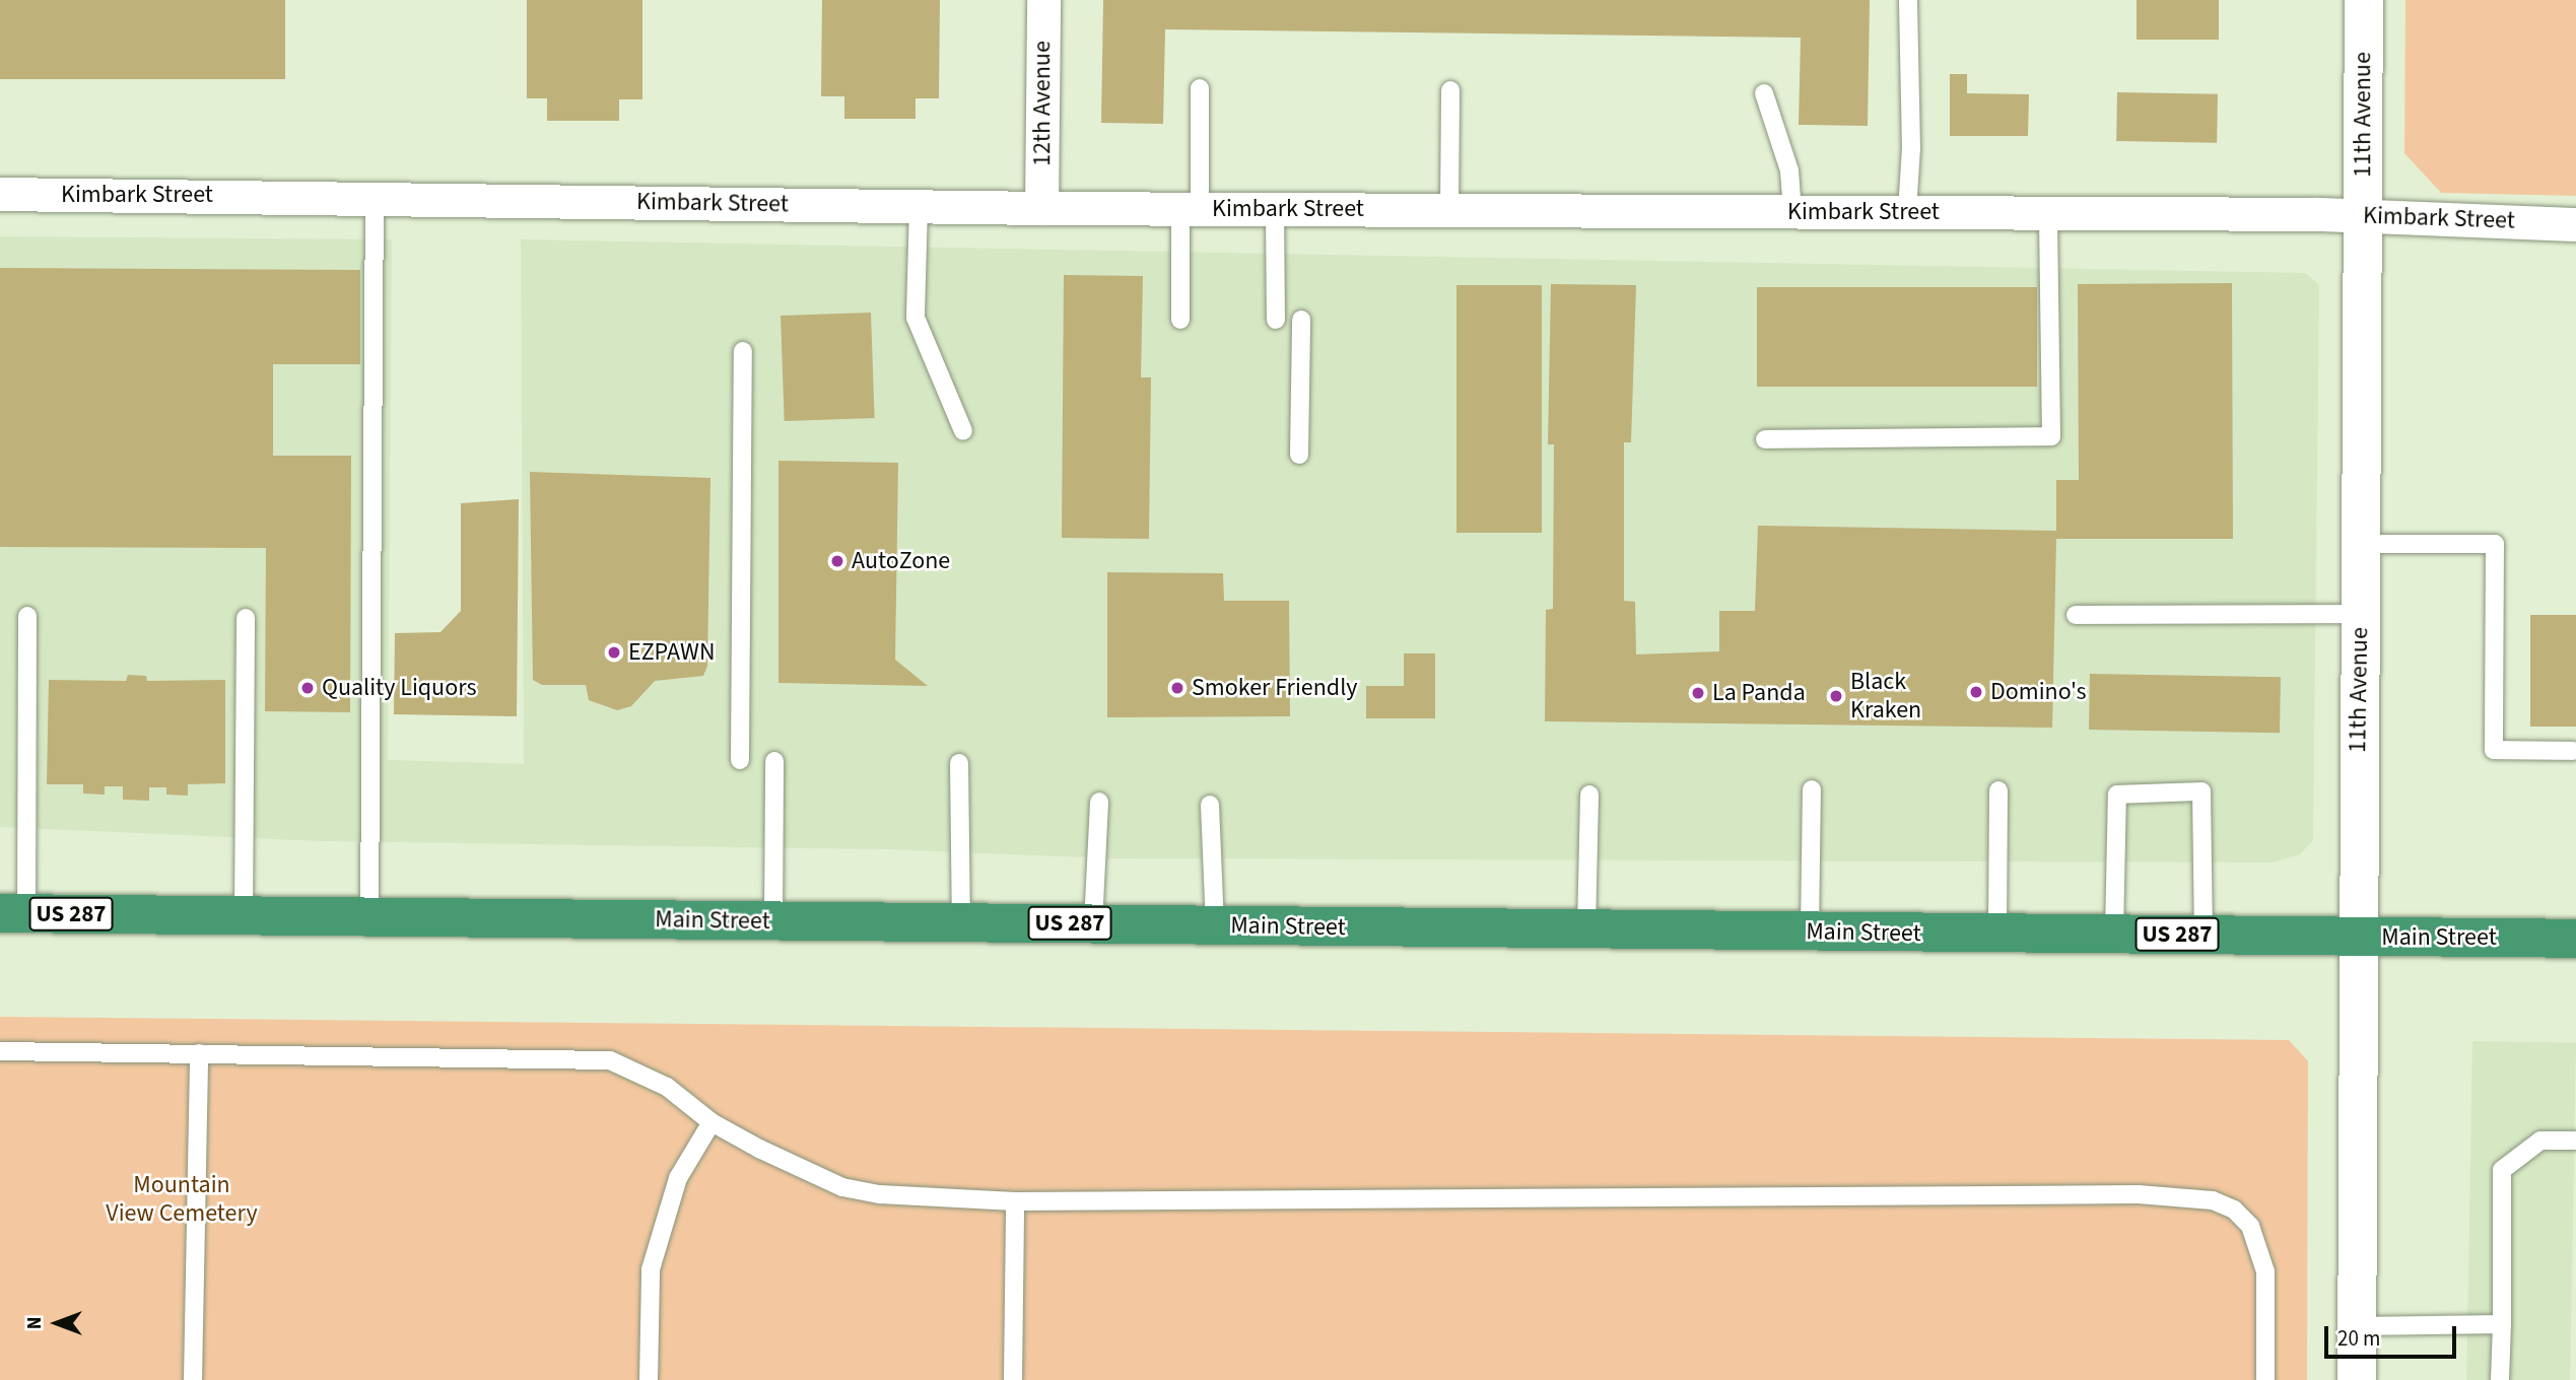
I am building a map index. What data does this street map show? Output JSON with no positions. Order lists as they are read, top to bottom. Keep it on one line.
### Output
{"streets":{"highway":["US 287","Main Street"],"street":["12th Avenue","11th Avenue","Kimbark Street"]},"crossings":[["12th Avenue","Kimbark Street"],["11th Avenue","Kimbark Street"],["11th Avenue","Main Street"]],"parks":["Mountain View Cemetery"],"places":["AutoZone","EZPAWN","Quality Liquors","Smoker Friendly","Domino's","La Panda","Black Kraken"],"scale_bar":"20 m","north":"left"}
